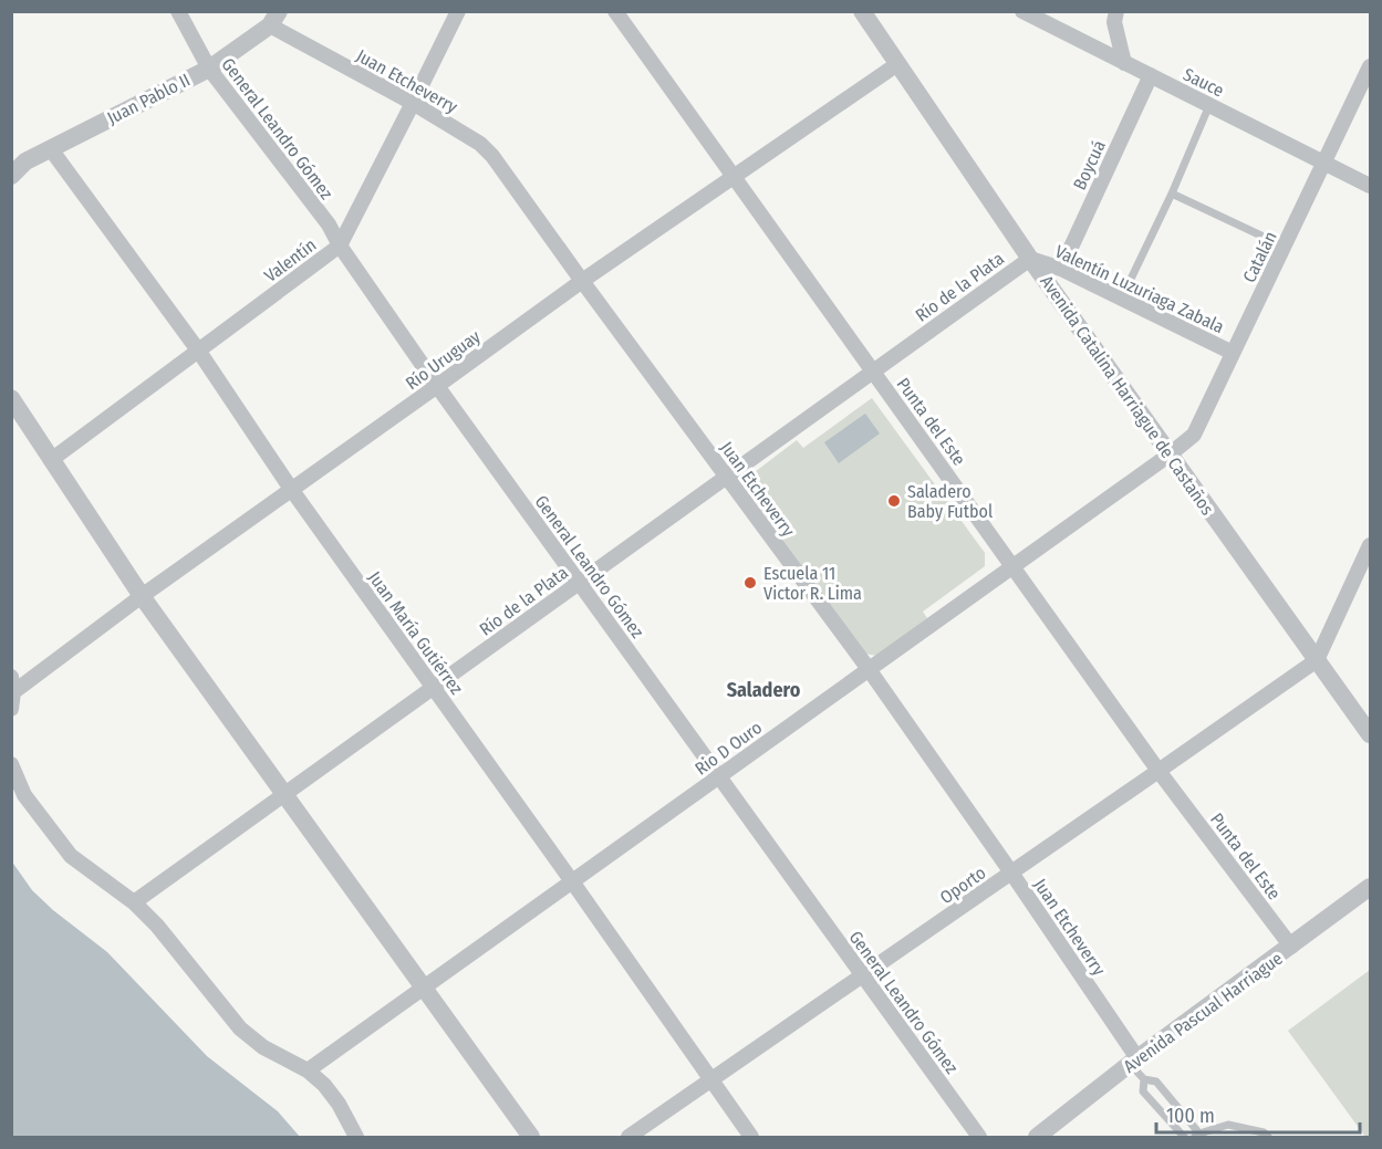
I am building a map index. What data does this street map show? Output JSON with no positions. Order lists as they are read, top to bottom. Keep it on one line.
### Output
{"streets":{"street":["Juan Etcheverry","Sauce","Juan Pablo II","General Leandro Gómez","Boycuá","Catalán","Valentín","Río de la Plata","Valentín Luzuriaga Zabala","Río Uruguay","Avenida Catalina Harriague de Castaños","Punta del Este","Juan María Gutiérrez","Rio D Ouro","Oporto","Avenida Pascual Harriague"]},"crossings":[["Juan Etcheverry","Juan Pablo II"],["Juan Etcheverry","Valentín"],["Juan Etcheverry","Río de la Plata"],["Juan Etcheverry","Río Uruguay"],["Juan Etcheverry","Rio D Ouro"],["Juan Etcheverry","Oporto"],["Juan Etcheverry","Avenida Pascual Harriague"],["Sauce","Boycuá"],["Sauce","Catalán"],["Juan Pablo II","General Leandro Gómez"],["Juan Pablo II","Juan María Gutiérrez"],["General Leandro Gómez","Valentín"],["General Leandro Gómez","Río de la Plata"],["General Leandro Gómez","Río Uruguay"],["General Leandro Gómez","Rio D Ouro"],["General Leandro Gómez","Oporto"],["Boycuá","Valentín Luzuriaga Zabala"],["Catalán","Valentín Luzuriaga Zabala"],["Catalán","Avenida Catalina Harriague de Castaños"],["Catalán","Rio D Ouro"],["Valentín","Juan María Gutiérrez"],["Río de la Plata","Valentín Luzuriaga Zabala"],["Río de la Plata","Avenida Catalina Harriague de Castaños"],["Río de la Plata","Punta del Este"],["Río de la Plata","Juan María Gutiérrez"],["Valentín Luzuriaga Zabala","Avenida Catalina Harriague de Castaños"],["Río Uruguay","Avenida Catalina Harriague de Castaños"],["Río Uruguay","Punta del Este"],["Río Uruguay","Juan María Gutiérrez"],["Avenida Catalina Harriague de Castaños","Rio D Ouro"],["Avenida Catalina Harriague de Castaños","Oporto"],["Punta del Este","Rio D Ouro"],["Punta del Este","Oporto"],["Punta del Este","Avenida Pascual Harriague"],["Juan María Gutiérrez","Rio D Ouro"],["Juan María Gutiérrez","Oporto"]],"districts":["Saladero"],"places":["Saladero Baby Futbol","Escuela 11 Victor R. Lima"],"scale_bar":"100 m"}
